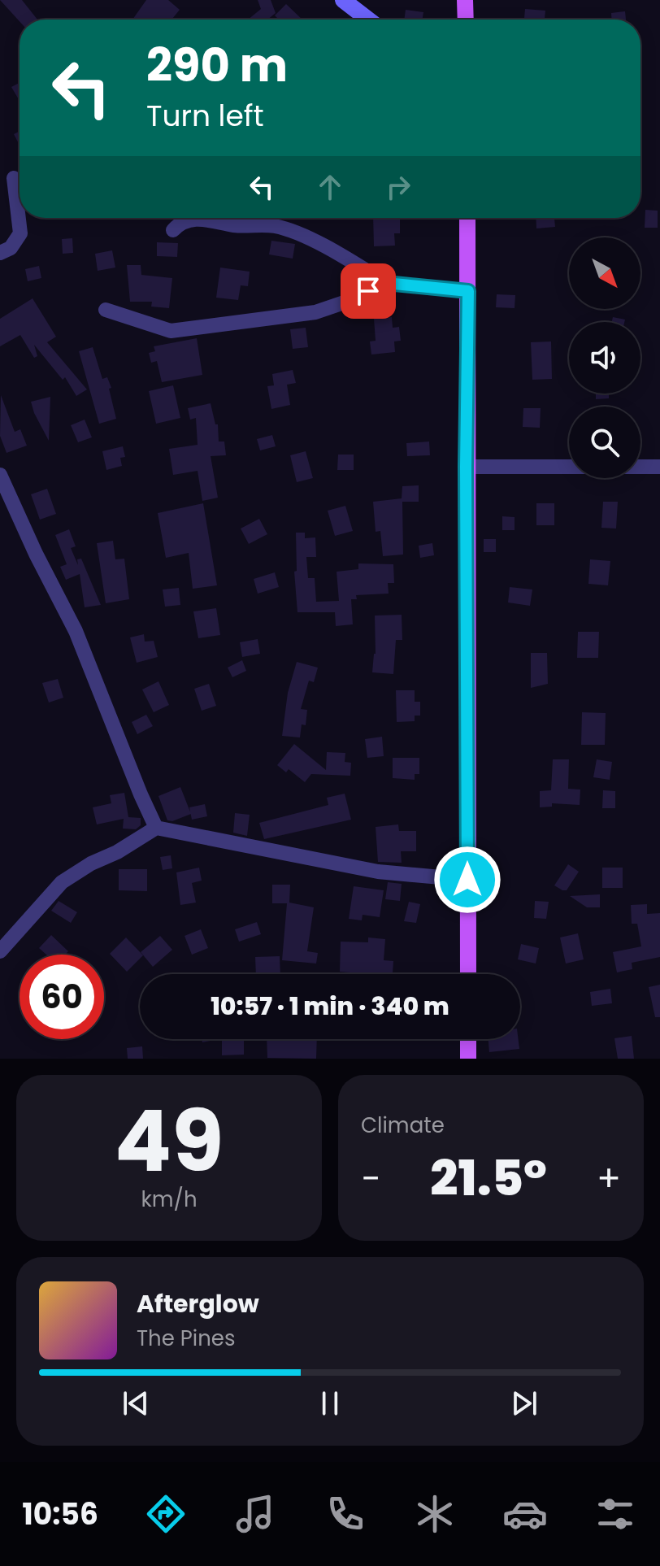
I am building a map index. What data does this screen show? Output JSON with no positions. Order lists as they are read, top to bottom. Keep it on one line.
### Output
{"north":"bottom right","page":{"turn":["290 m","Turn left"],"limit":"60","trip":"10:57 · 1 min · 340 m","tile":[["49","km/h"],"Climate"],"heat":["−","21.5°","+"],"song":["Afterglow","The Pines"],"tabs":"10:56"}}
